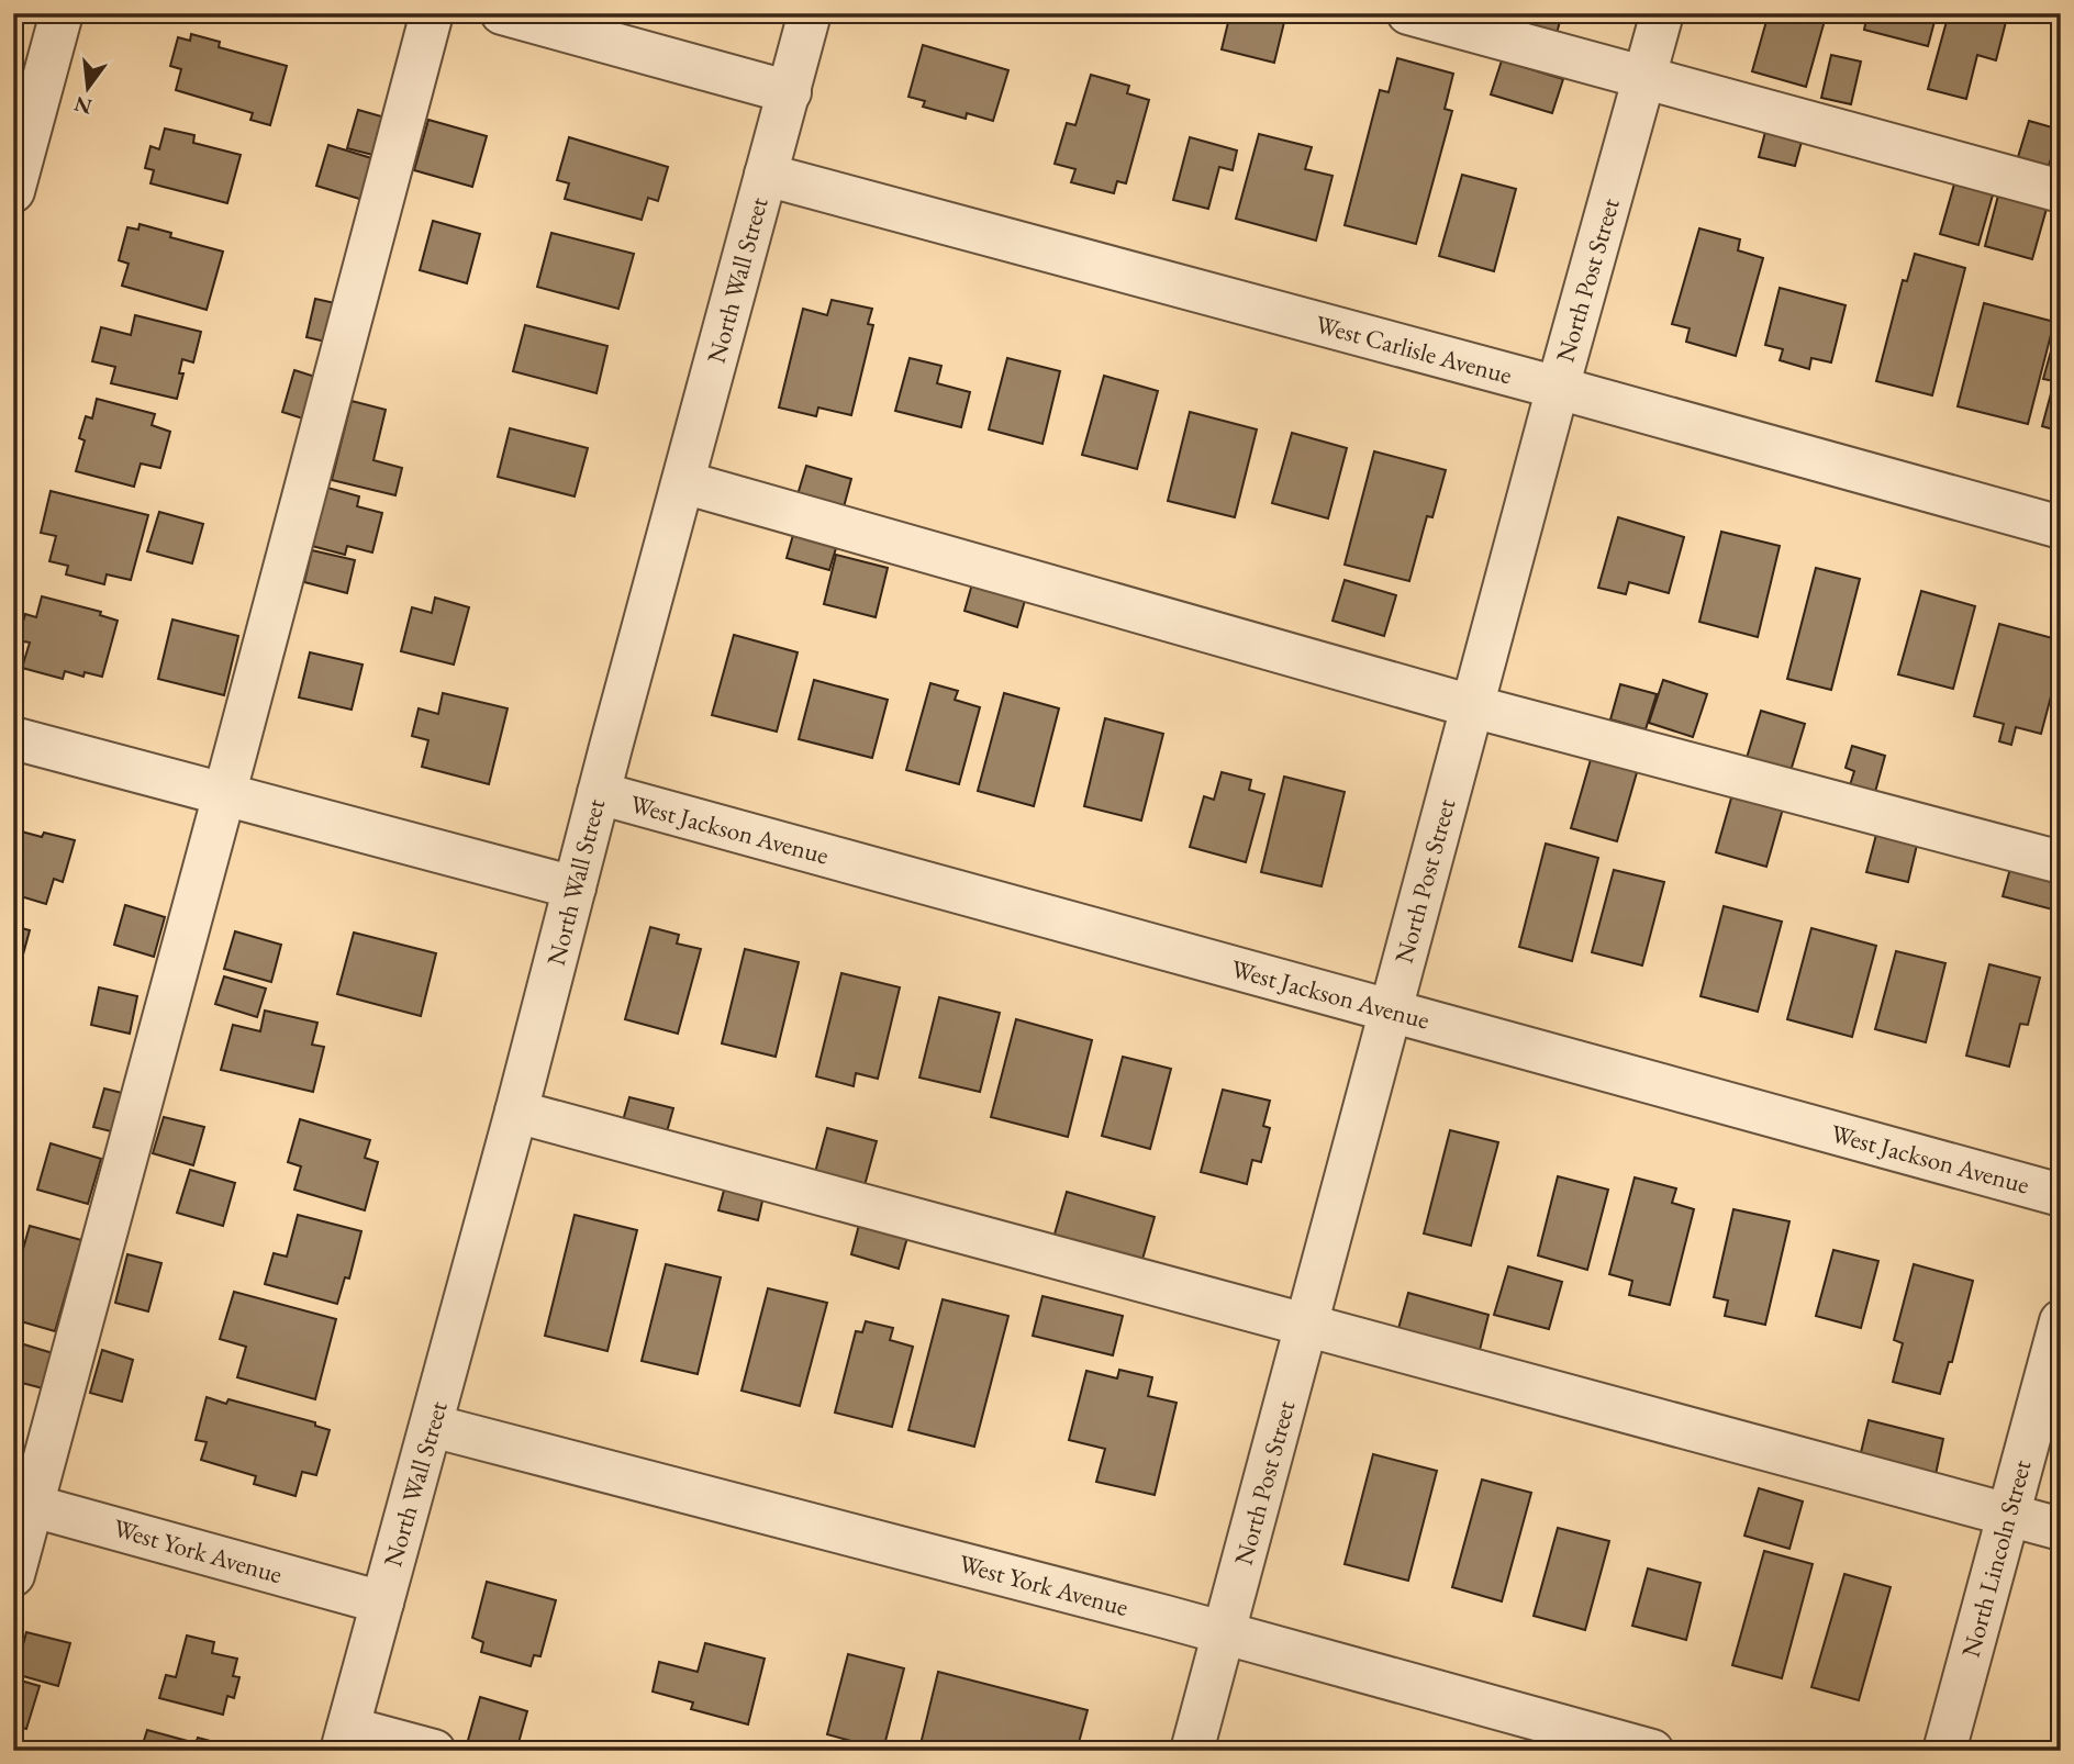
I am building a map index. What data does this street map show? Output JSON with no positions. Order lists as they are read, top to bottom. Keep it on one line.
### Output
{"streets":{"street":["North Wall Street","North Post Street","West Carlisle Avenue","West Jackson Avenue","West York Avenue","North Lincoln Street"]},"crossings":[["North Wall Street","West Carlisle Avenue"],["North Wall Street","West Jackson Avenue"],["North Wall Street","West York Avenue"],["North Post Street","West Carlisle Avenue"],["North Post Street","West Jackson Avenue"],["North Post Street","West York Avenue"]],"north":"bottom"}
